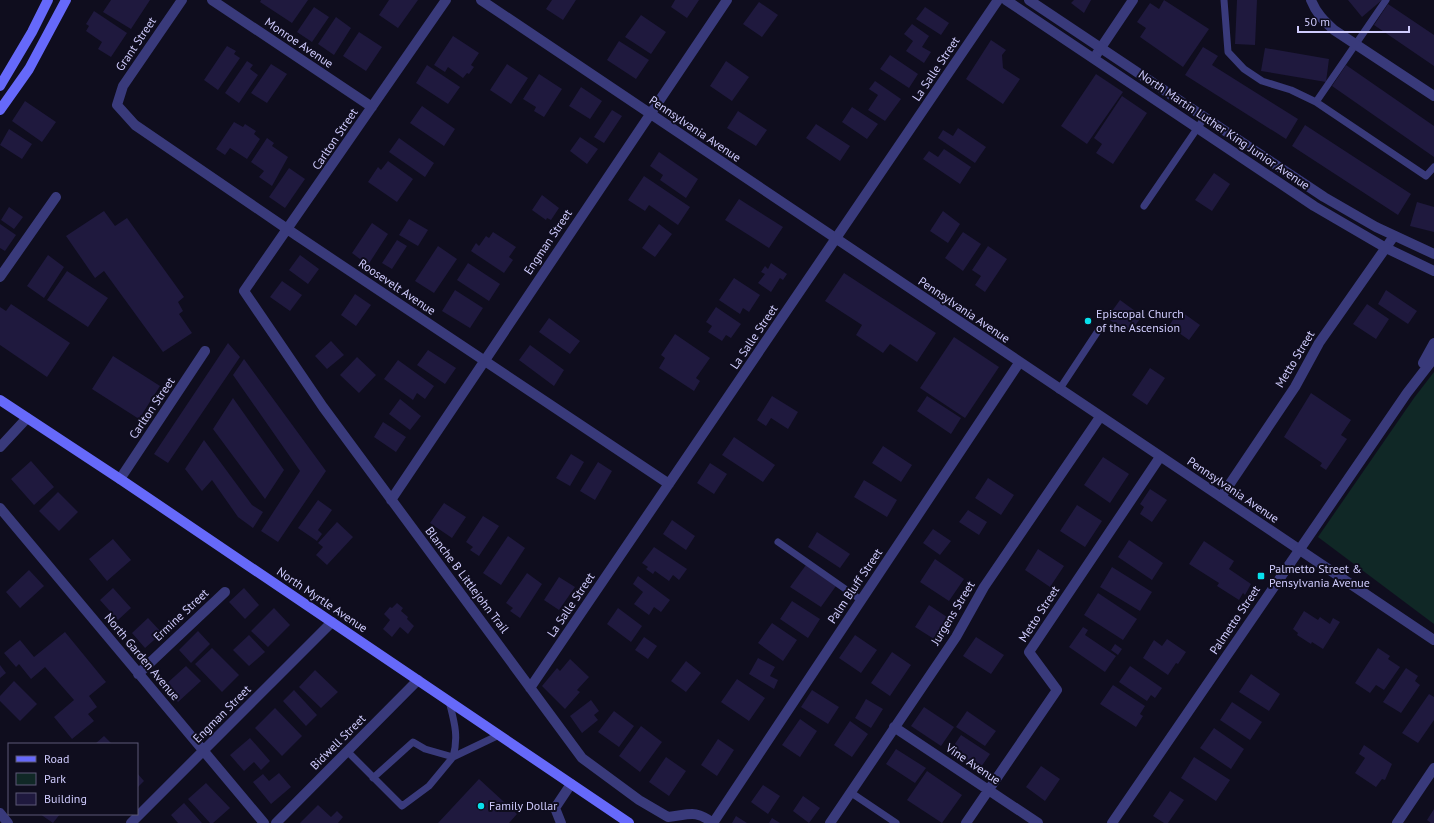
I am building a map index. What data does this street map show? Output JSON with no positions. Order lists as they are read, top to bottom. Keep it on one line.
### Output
{"streets":{"main road":["North Myrtle Avenue"],"street":["Monroe Avenue","Grant Street","La Salle Street","Pennsylvania Avenue","North Martin Luther King Junior Avenue","Carlton Street","Engman Street","Roosevelt Avenue","Metto Street","Blanche B Littlejohn Trail","Palm Bluff Street","Jurgens Street","Ermine Street","Palmetto Street","North Garden Avenue","Bidwell Street","Vine Avenue"]},"crossings":[["Monroe Avenue","Carlton Street"],["Grant Street","Roosevelt Avenue"],["La Salle Street","Pennsylvania Avenue"],["La Salle Street","Roosevelt Avenue"],["La Salle Street","Blanche B Littlejohn Trail"],["Pennsylvania Avenue","Engman Street"],["Pennsylvania Avenue","Metto Street"],["Pennsylvania Avenue","Palm Bluff Street"],["Pennsylvania Avenue","Jurgens Street"],["Pennsylvania Avenue","Palmetto Street"],["North Martin Luther King Junior Avenue","Metto Street"],["Carlton Street","Roosevelt Avenue"],["Carlton Street","Blanche B Littlejohn Trail"],["Carlton Street","North Myrtle Avenue"],["Engman Street","Roosevelt Avenue"],["Engman Street","Blanche B Littlejohn Trail"],["Engman Street","North Myrtle Avenue"],["Engman Street","North Garden Avenue"],["Metto Street","Vine Avenue"],["Blanche B Littlejohn Trail","Palm Bluff Street"],["North Myrtle Avenue","Bidwell Street"],["Jurgens Street","Vine Avenue"],["Ermine Street","North Garden Avenue"]],"places":{"other":["Episcopal Church of the Ascension","Family Dollar"],"transit":["Palmetto Street & Pensylvania Avenue"]},"legend":["Road","Park","Building"],"scale_bar":"50 m"}
